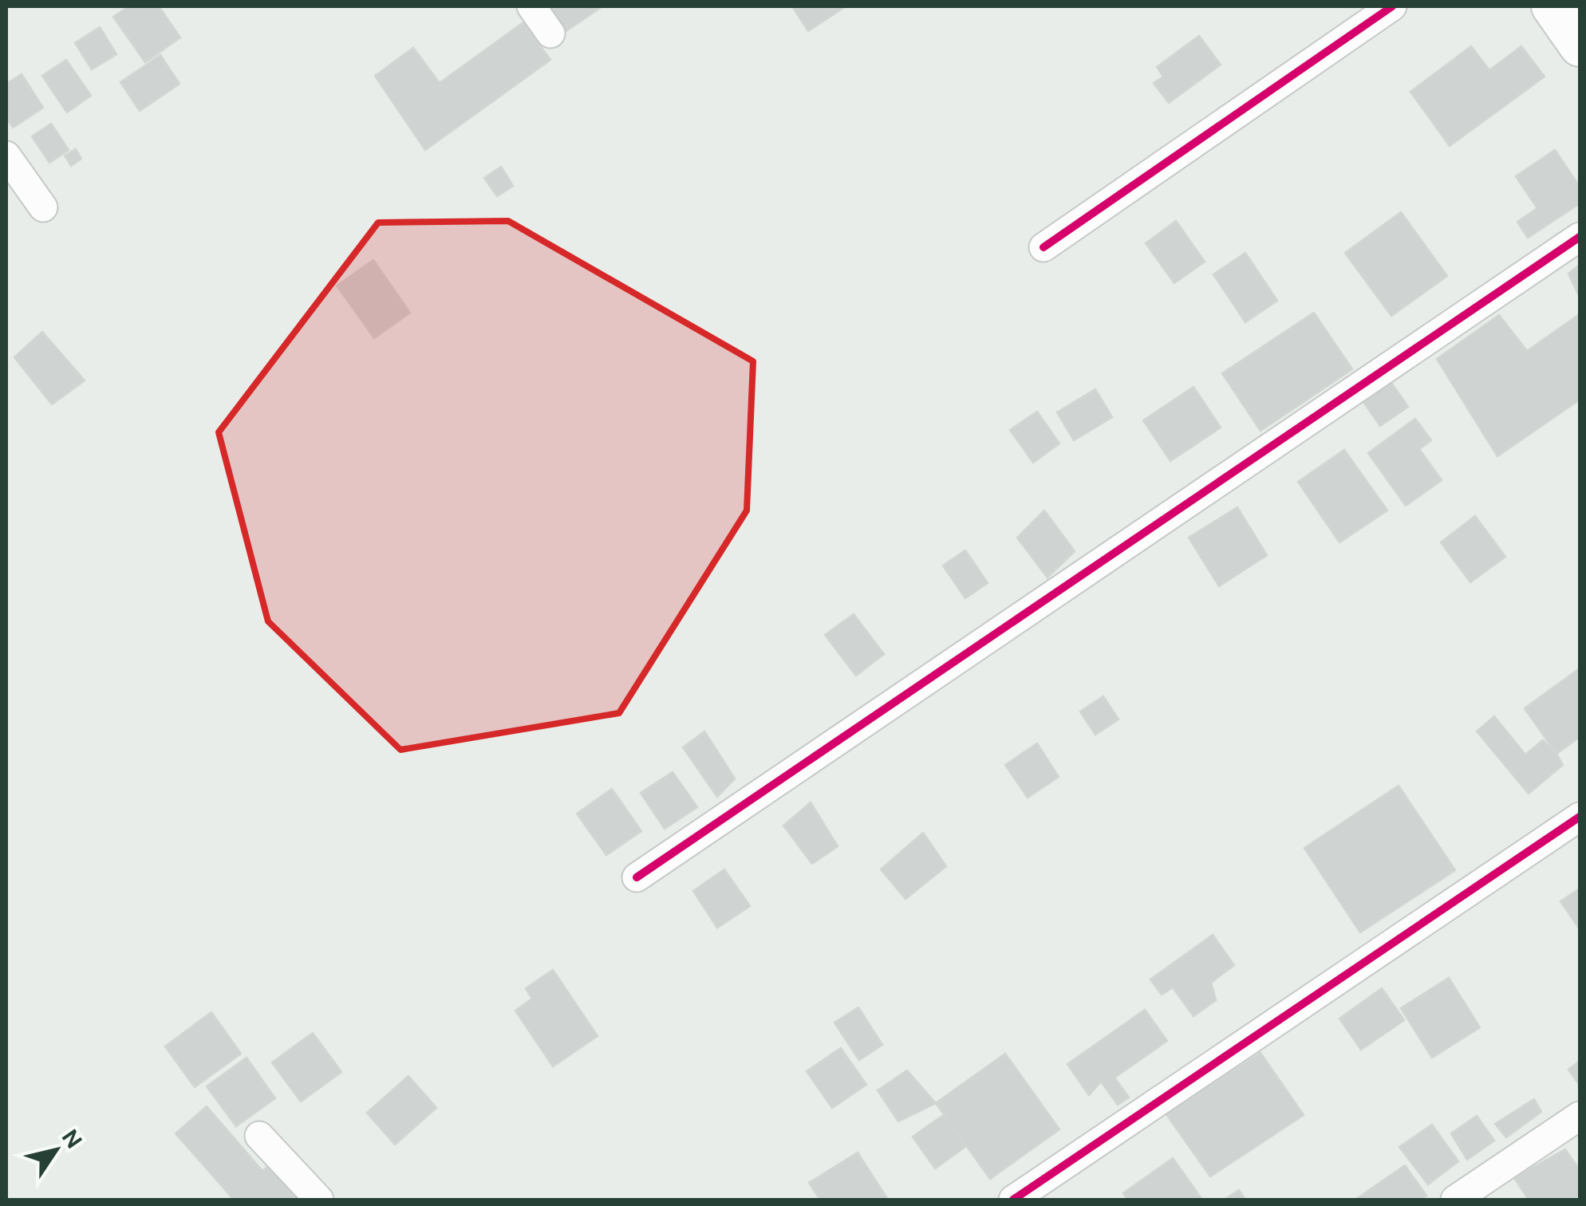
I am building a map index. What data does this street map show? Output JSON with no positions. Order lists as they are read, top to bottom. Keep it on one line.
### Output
{"north":"top right"}
